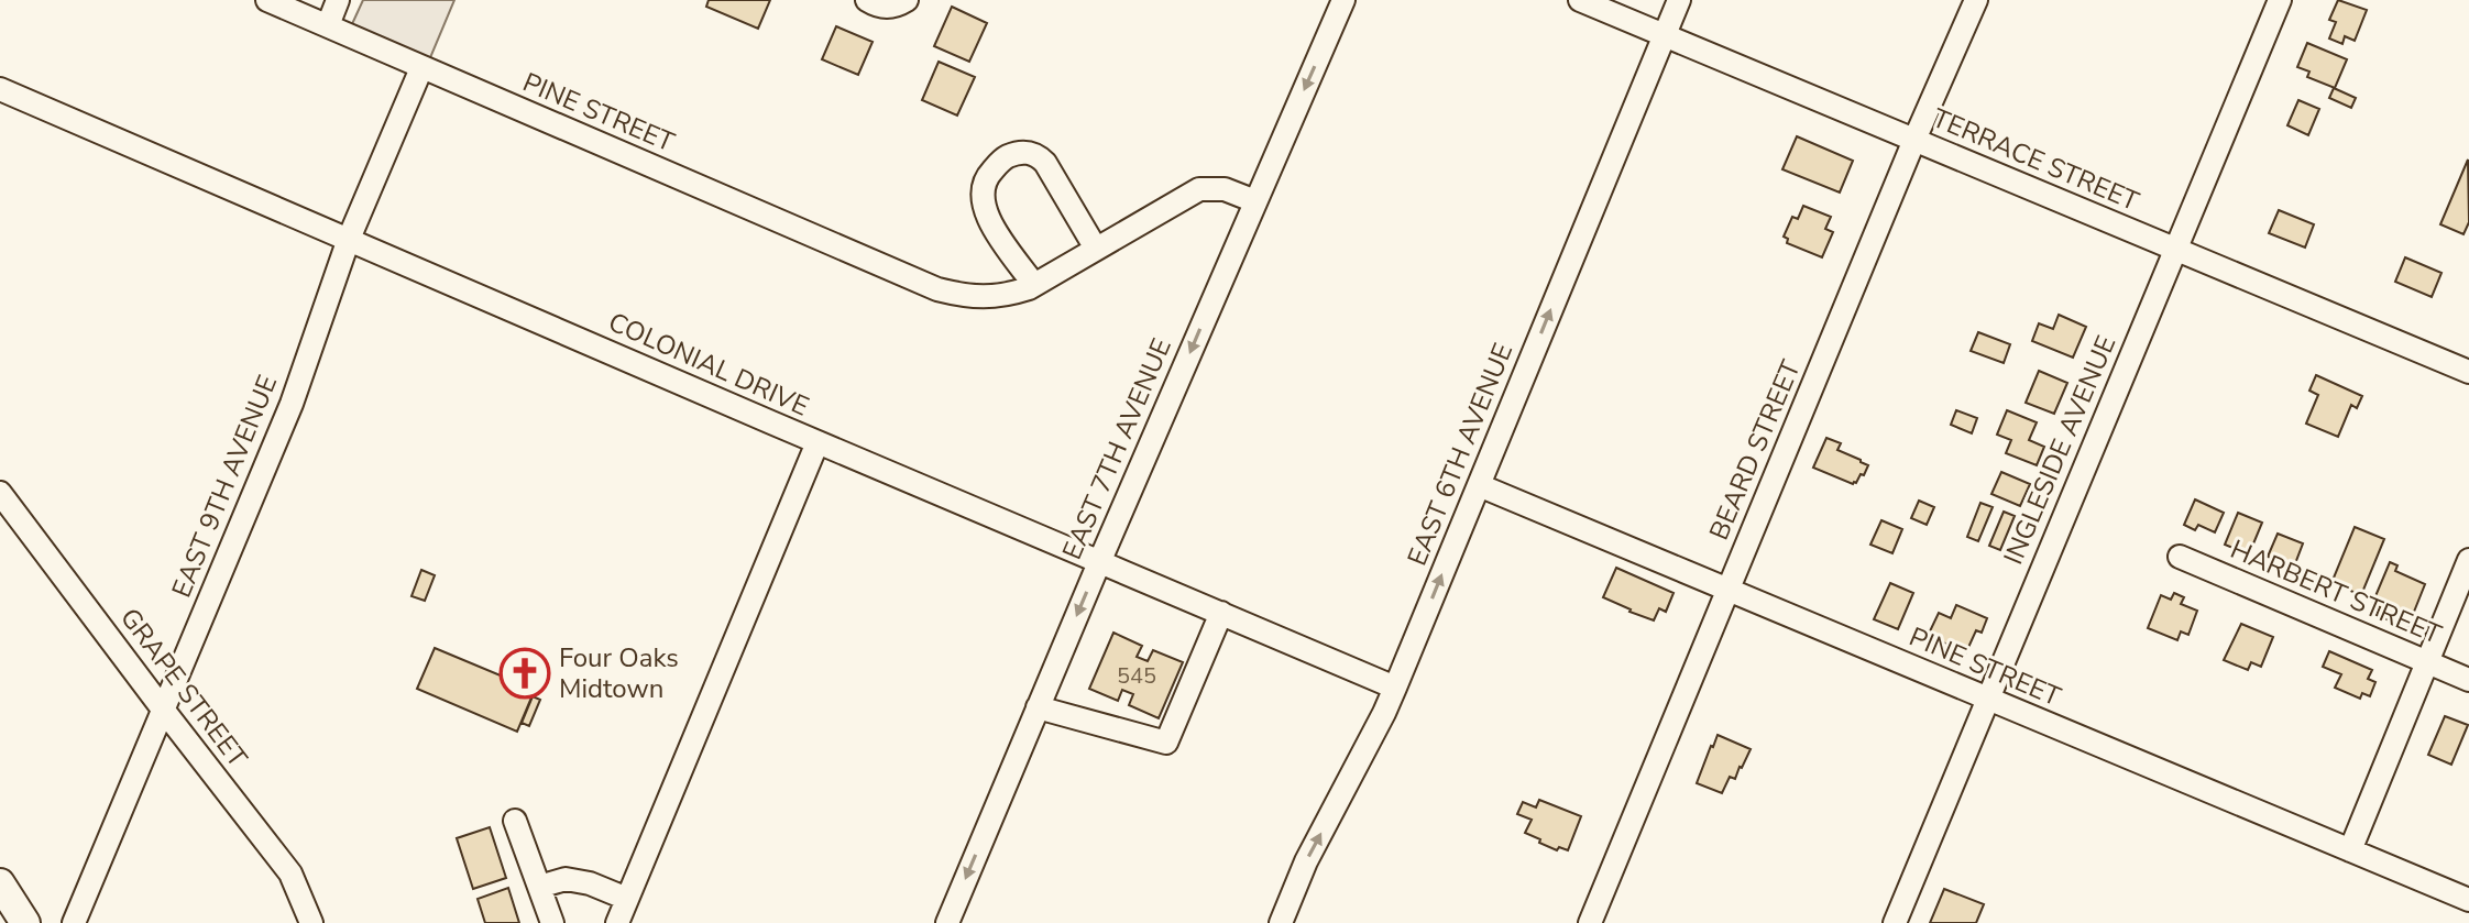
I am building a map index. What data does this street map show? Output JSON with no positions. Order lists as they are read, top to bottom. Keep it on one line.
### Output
{"streets":{"street":["PINE STREET","TERRACE STREET","COLONIAL DRIVE","EAST 7TH AVENUE","BEARD STREET","INGLESIDE AVENUE","EAST 6TH AVENUE","EAST 9TH AVENUE","HARBERT STREET","GRAPE STREET"]},"crossings":[["PINE STREET","EAST 7TH AVENUE"],["PINE STREET","BEARD STREET"],["PINE STREET","INGLESIDE AVENUE"],["PINE STREET","EAST 6TH AVENUE"],["PINE STREET","EAST 9TH AVENUE"],["TERRACE STREET","BEARD STREET"],["TERRACE STREET","INGLESIDE AVENUE"],["TERRACE STREET","EAST 6TH AVENUE"],["COLONIAL DRIVE","EAST 7TH AVENUE"],["COLONIAL DRIVE","EAST 6TH AVENUE"],["COLONIAL DRIVE","EAST 9TH AVENUE"],["EAST 9TH AVENUE","GRAPE STREET"]],"one_way":["EAST 7TH AVENUE","EAST 6TH AVENUE"],"places":{"church":["Four Oaks Midtown"]},"house_numbers":["545"]}
